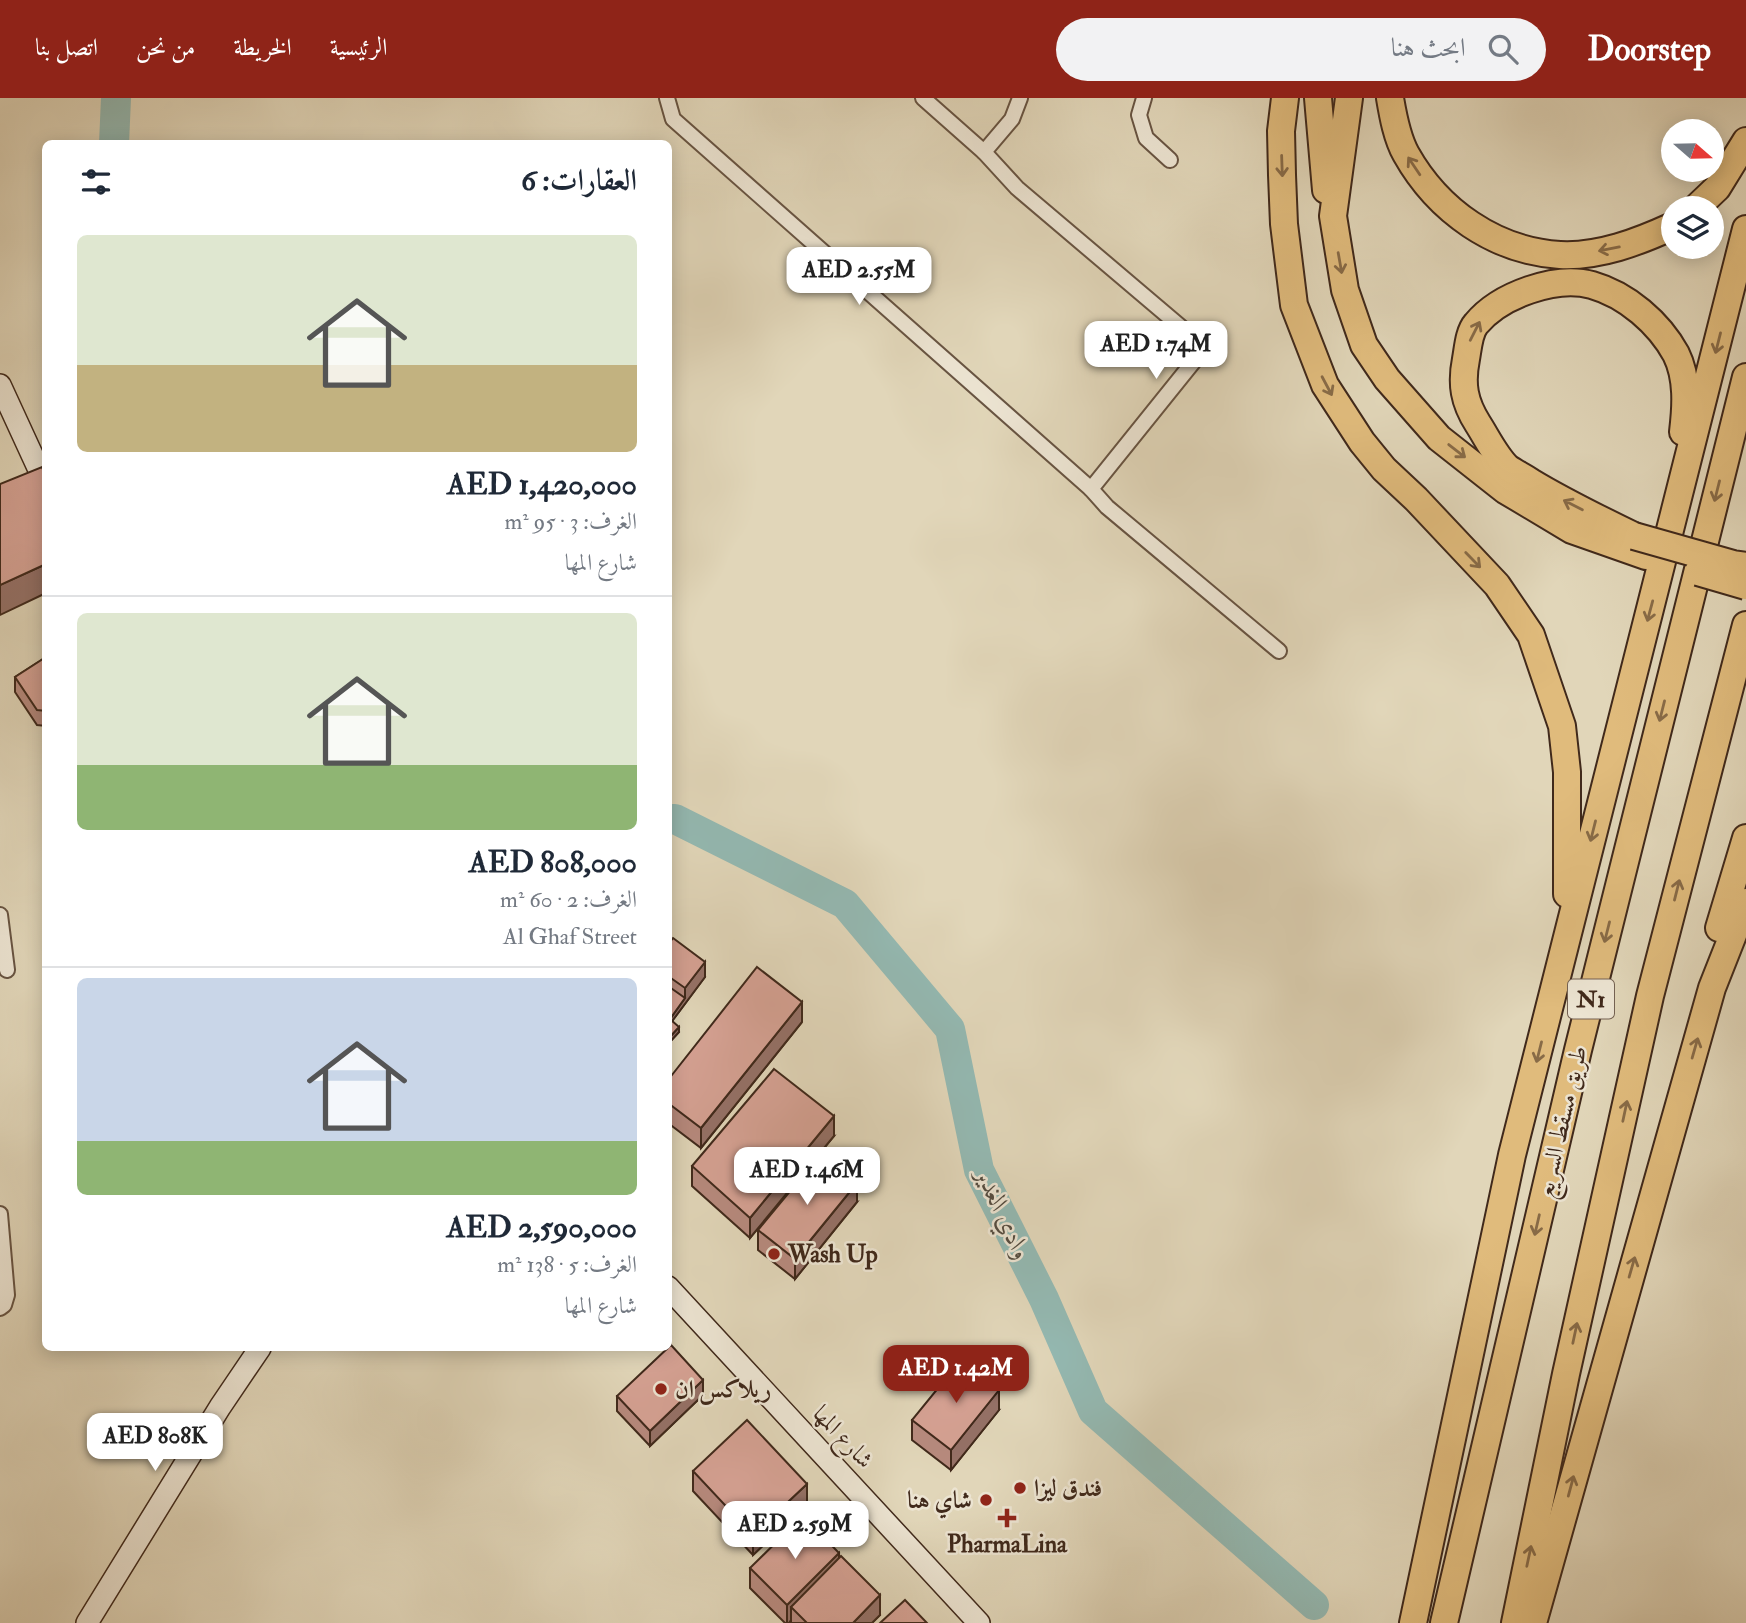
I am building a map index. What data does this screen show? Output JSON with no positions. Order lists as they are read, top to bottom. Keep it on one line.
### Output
{"streets":{"highway":["N1","طريق مسقط السريع"],"street":["شارع المها"]},"water":["وادي الغدير"],"places":{"other":["Wash Up","ريلاكس ان","فندق ليزا","شاي هنا"],"health":["PharmaLina"]},"north":"right","page":{"header":"Doorstep","search":"ابحث هنا","nav":["الرئيسية","الخريطة","من نحن","اتصل بنا"],"heading":"العقارات: 6","list":[{"name":"AED 1,420,000","note":"الغرف: 3 · 95 m² · شارع المها"},{"name":"AED 808,000","note":"الغرف: 2 · 60 m² · Al Ghaf Street"},{"name":"AED 2,590,000","note":"الغرف: 5 · 138 m² · شارع المها"}],"price":["AED 2.55M","AED 1.74M","AED 1.46M","AED 1.42M","AED 808K","AED 2.59M"]}}
